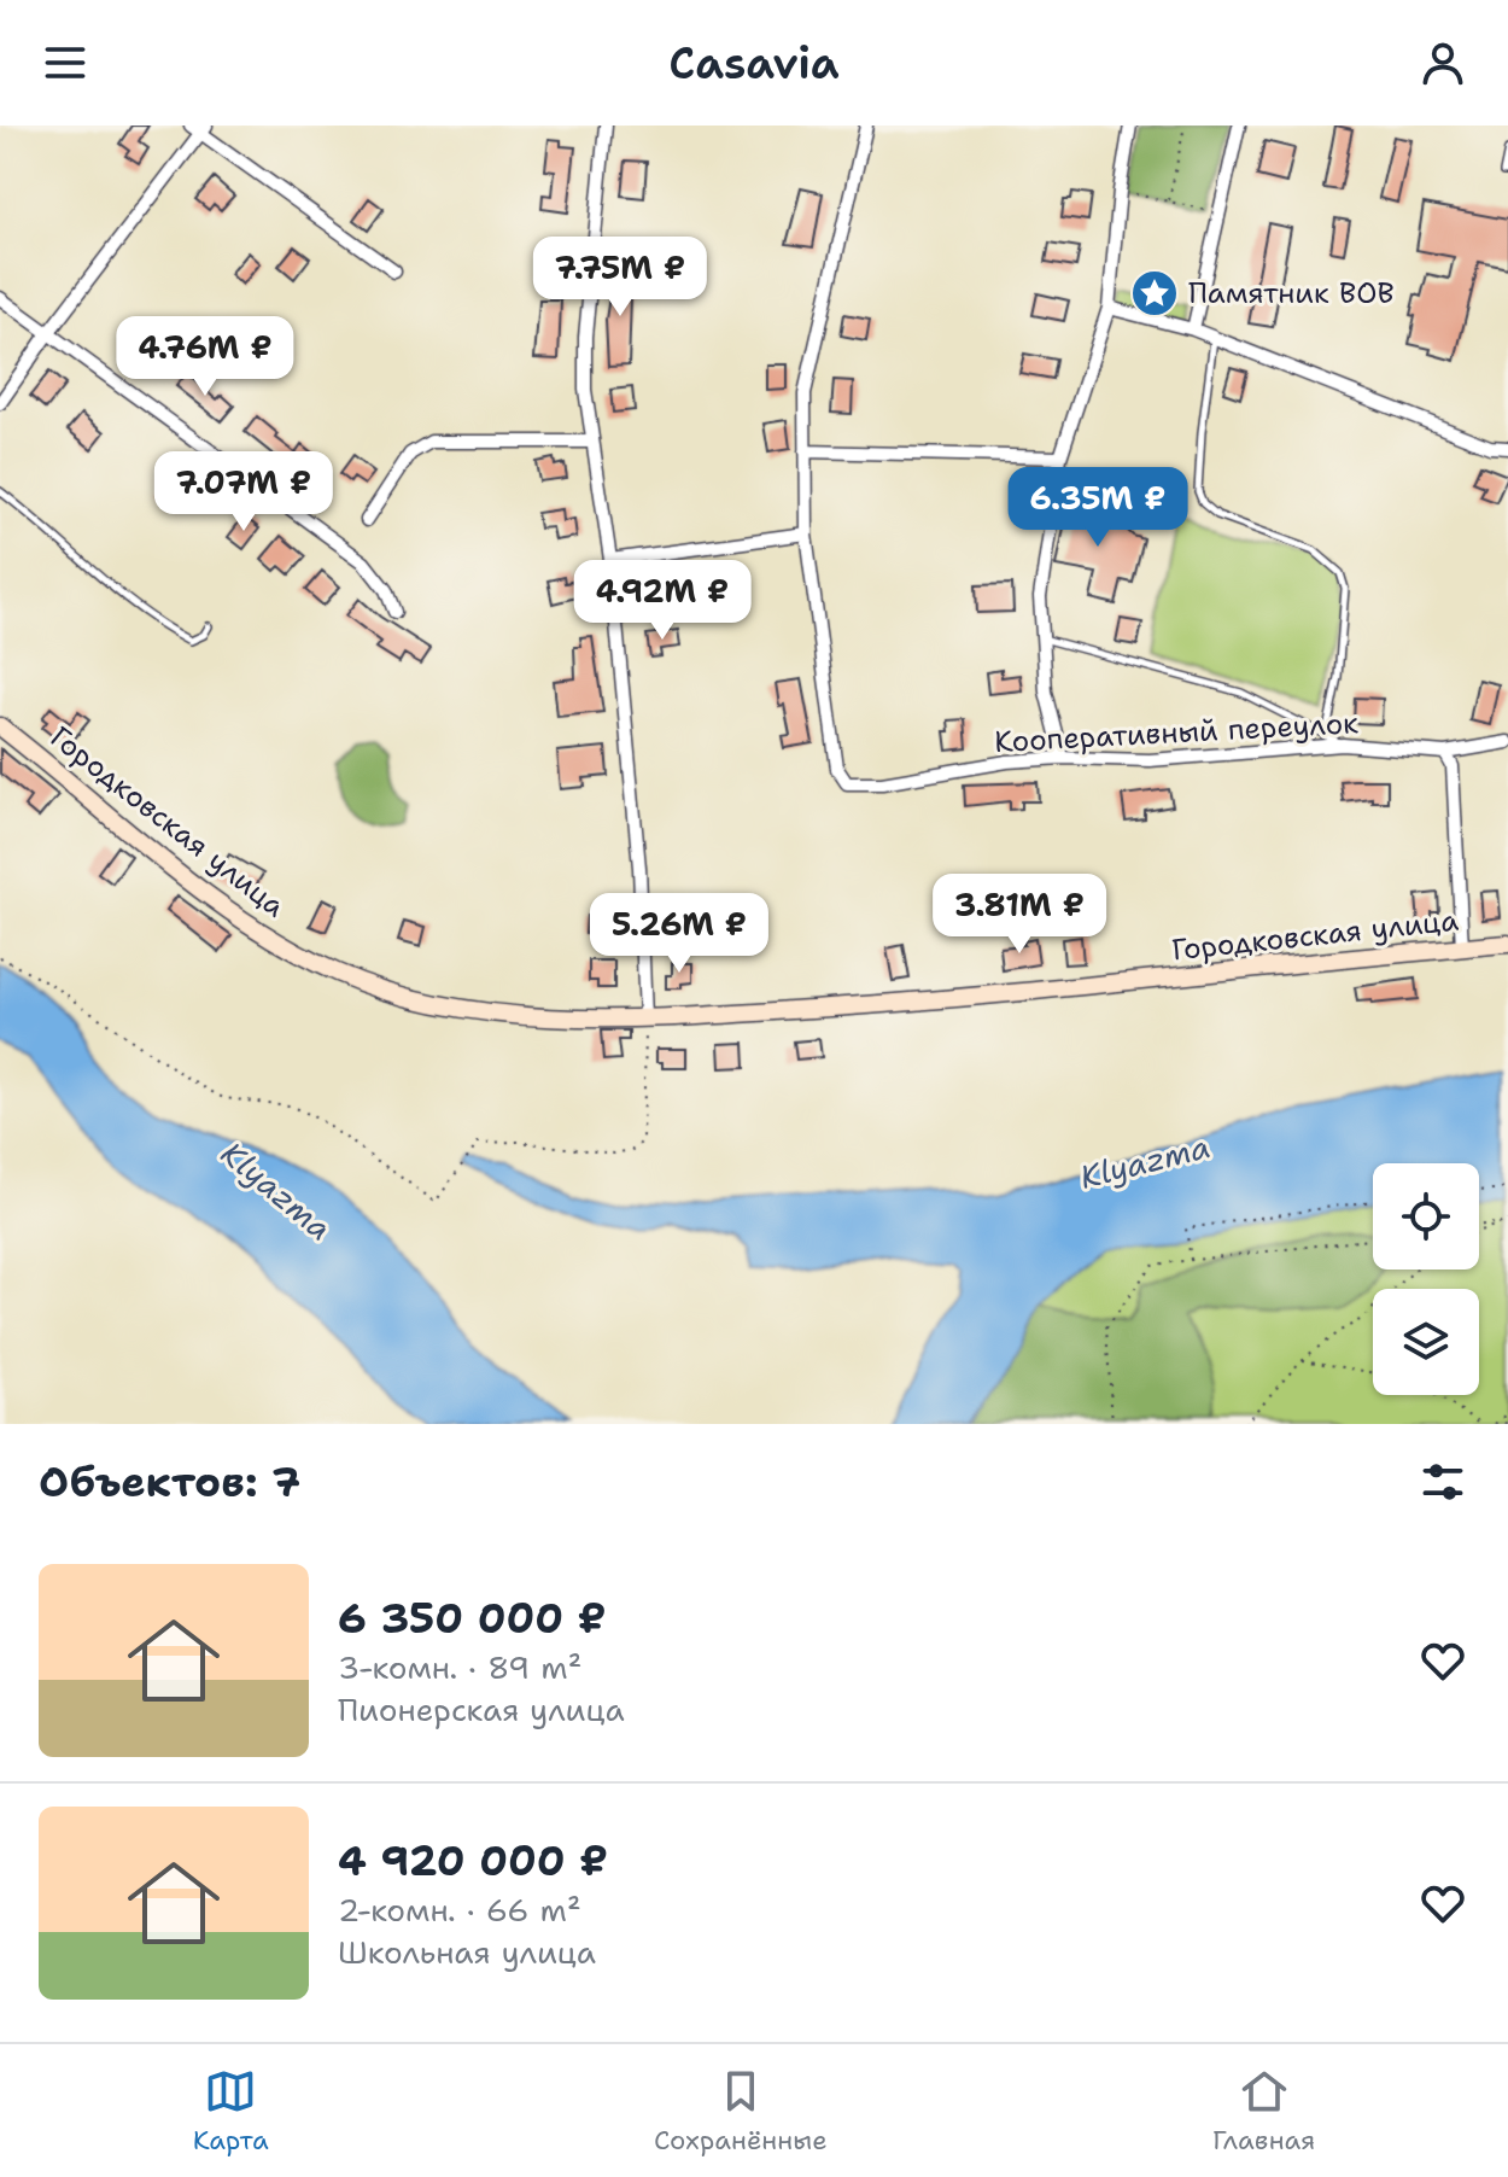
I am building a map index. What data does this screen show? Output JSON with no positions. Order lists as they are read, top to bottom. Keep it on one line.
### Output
{"streets":{"main road":["Городковская улица"],"street":["Кооперативный переулок"]},"water":["Klyazma"],"places":{"place":["Памятник ВОВ"]},"page":{"header":"Casavia","price":["7.75M ₽","4.76M ₽","7.07M ₽","6.35M ₽","4.92M ₽","3.81M ₽","5.26M ₽"],"heading":"Объектов: 7","list":[{"name":"6 350 000 ₽","note":"3-комн. · 89 m² · Пионерская улица"},{"name":"4 920 000 ₽","note":"2-комн. · 66 m² · Школьная улица"}],"tabs":["Карта","Сохранённые","Главная"]}}
